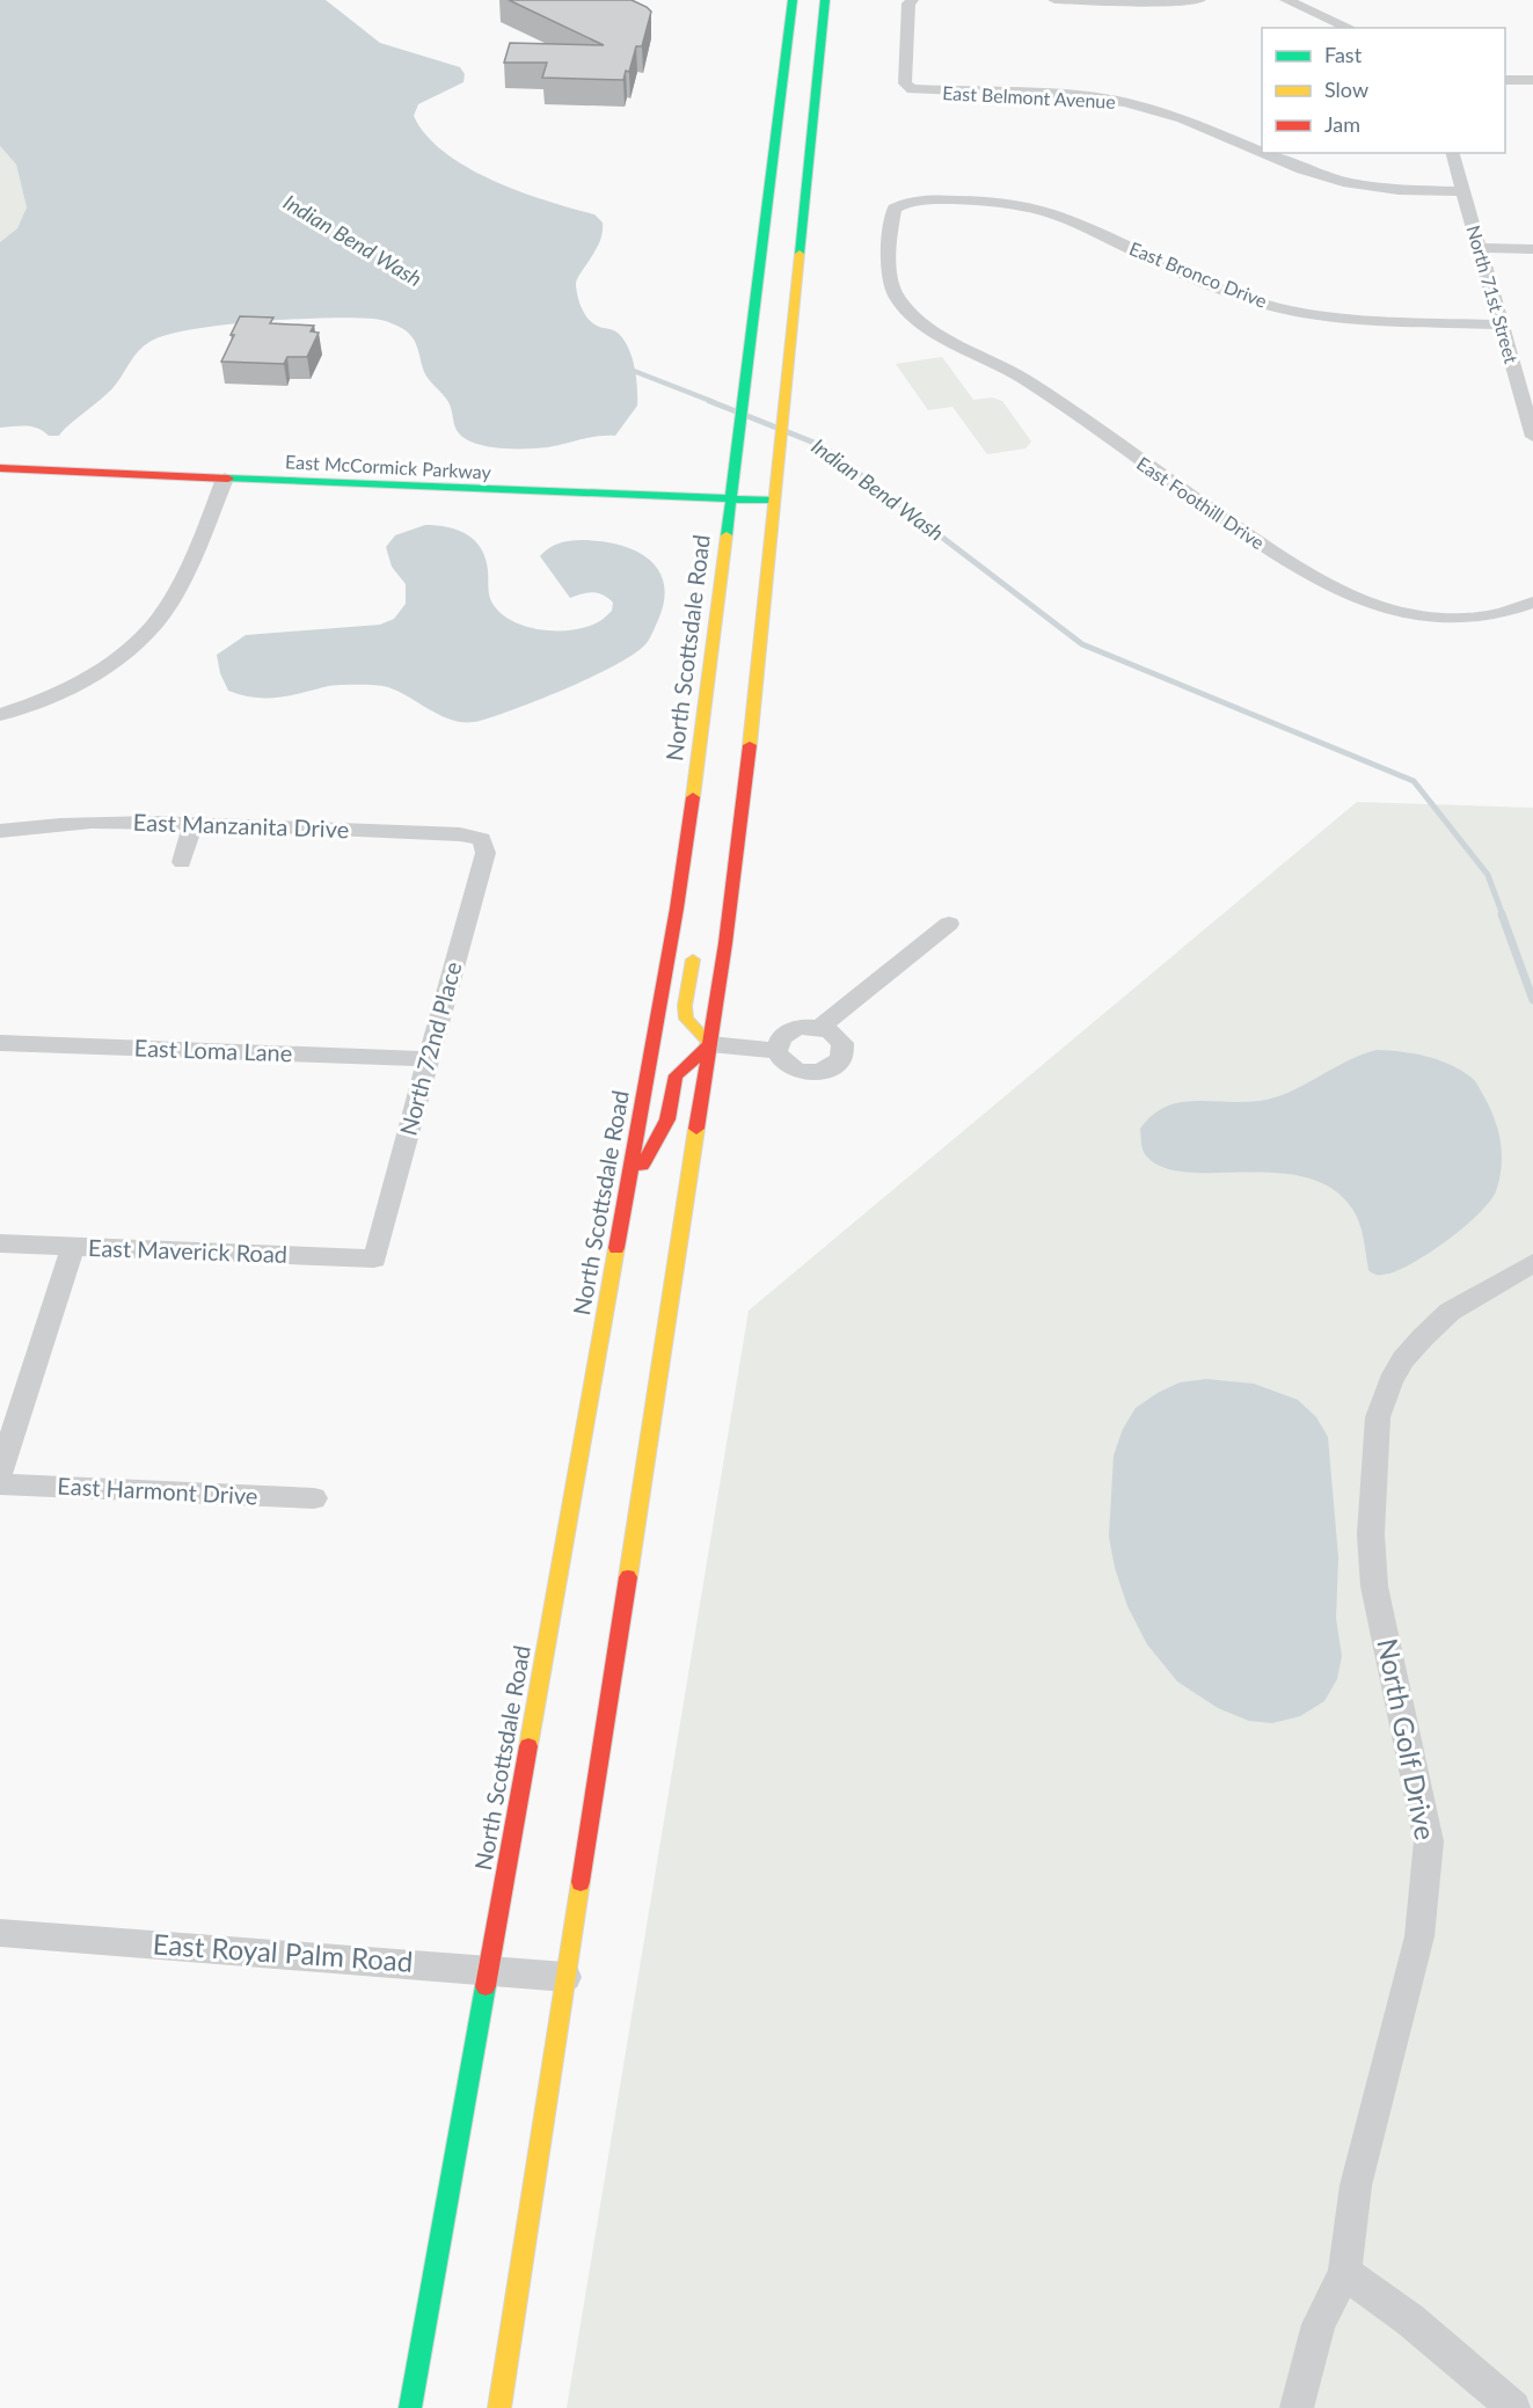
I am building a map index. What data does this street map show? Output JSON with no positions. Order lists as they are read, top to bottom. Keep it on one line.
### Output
{"streets":{"main road":["East McCormick Parkway","North Scottsdale Road"],"street":["East Belmont Avenue","East Bronco Drive","North 71st Street","East Foothill Drive","East Manzanita Drive","North 72nd Place","East Loma Lane","East Maverick Road","East Harmont Drive","North Golf Drive","East Royal Palm Road"]},"crossings":[["East Belmont Avenue","North 71st Street"],["East Bronco Drive","North 71st Street"],["East Bronco Drive","East Foothill Drive"],["East McCormick Parkway","North Scottsdale Road"],["North Scottsdale Road","East Royal Palm Road"],["East Manzanita Drive","North 72nd Place"],["North 72nd Place","East Loma Lane"],["North 72nd Place","East Maverick Road"]],"water":["Indian Bend Wash"],"legend":["Fast","Slow","Jam"]}
